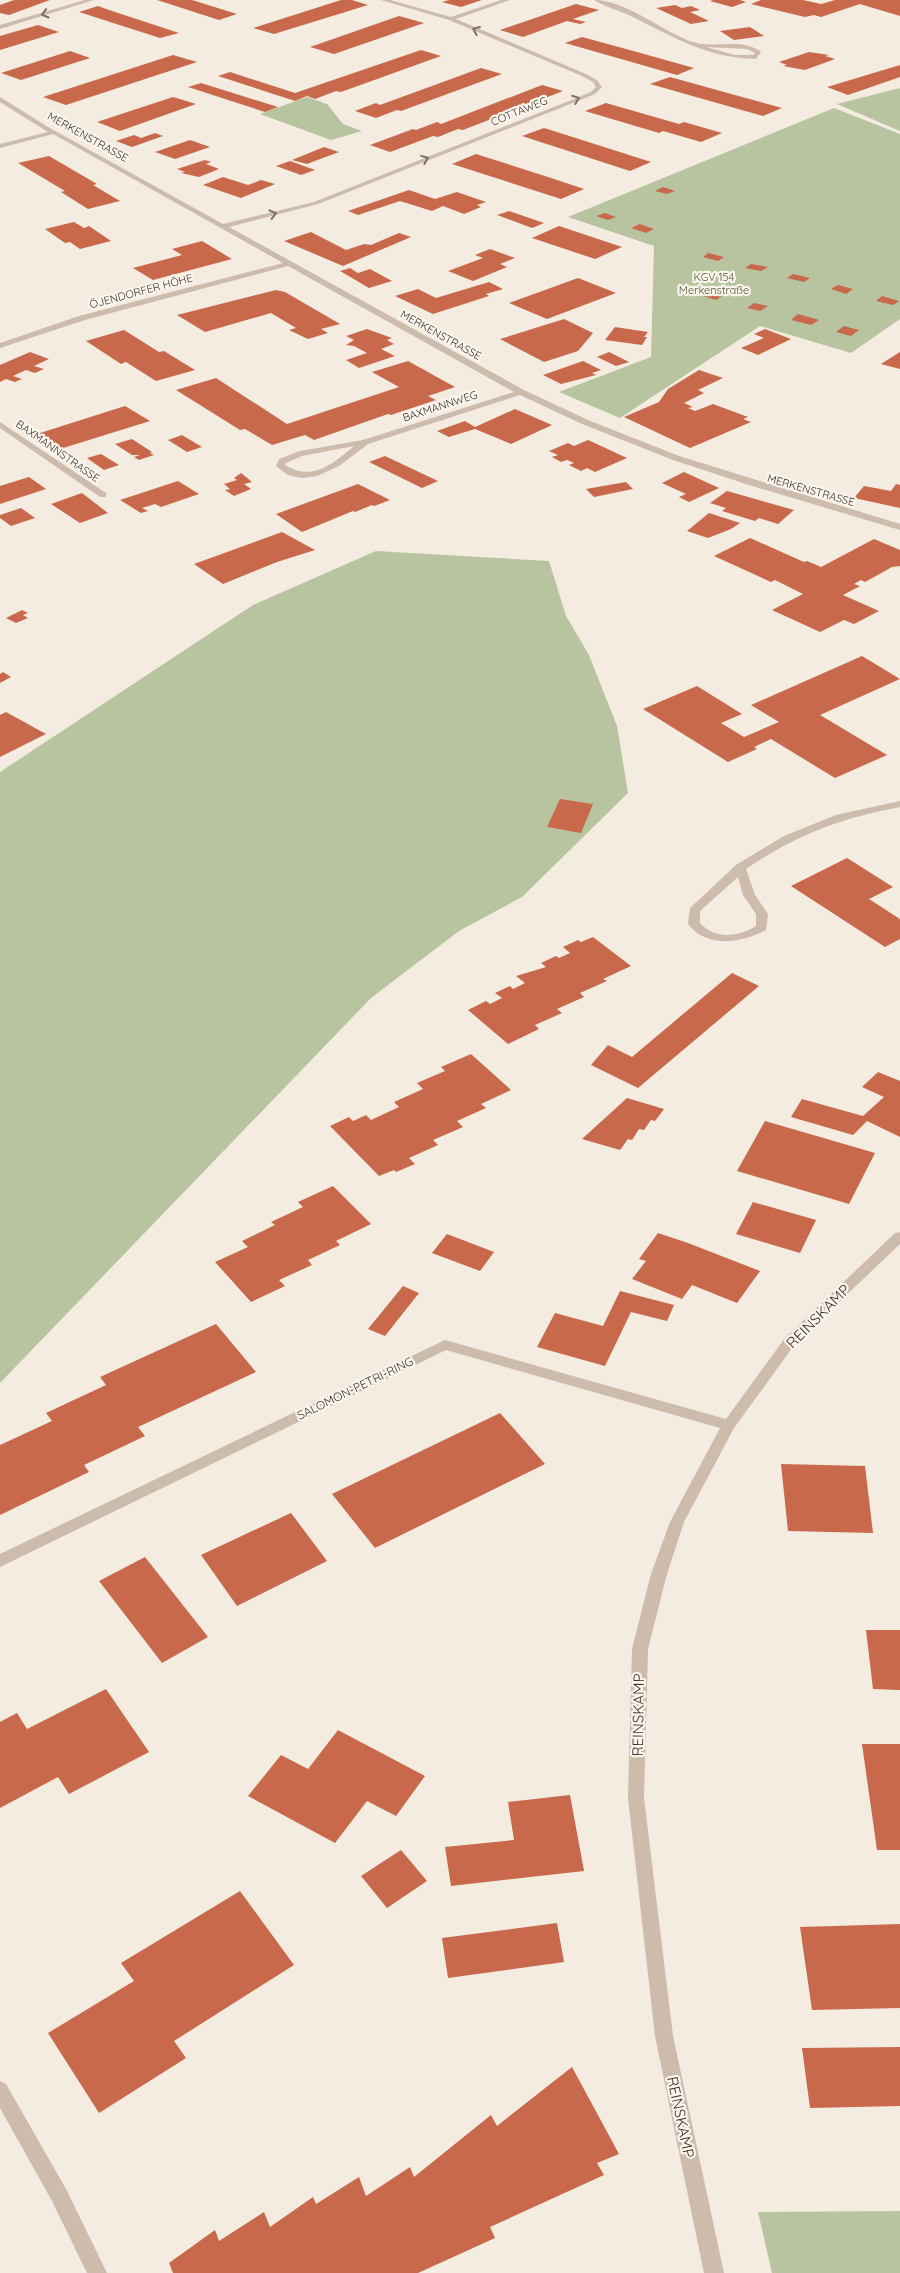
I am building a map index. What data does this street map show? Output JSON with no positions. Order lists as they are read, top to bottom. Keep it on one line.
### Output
{"streets":{"street":["COTTAWEG","MERKENSTRASSE","ÖJENDORFER HÖHE","BAXMANNWEG","BAXMANNSTRASSE","REINSKAMP","SALOMON-PETRI-RING"]},"crossings":[["COTTAWEG","MERKENSTRASSE"],["MERKENSTRASSE","ÖJENDORFER HÖHE"],["MERKENSTRASSE","BAXMANNWEG"],["REINSKAMP","SALOMON-PETRI-RING"]],"parks":["KGV 154 Merkenstraße"]}
